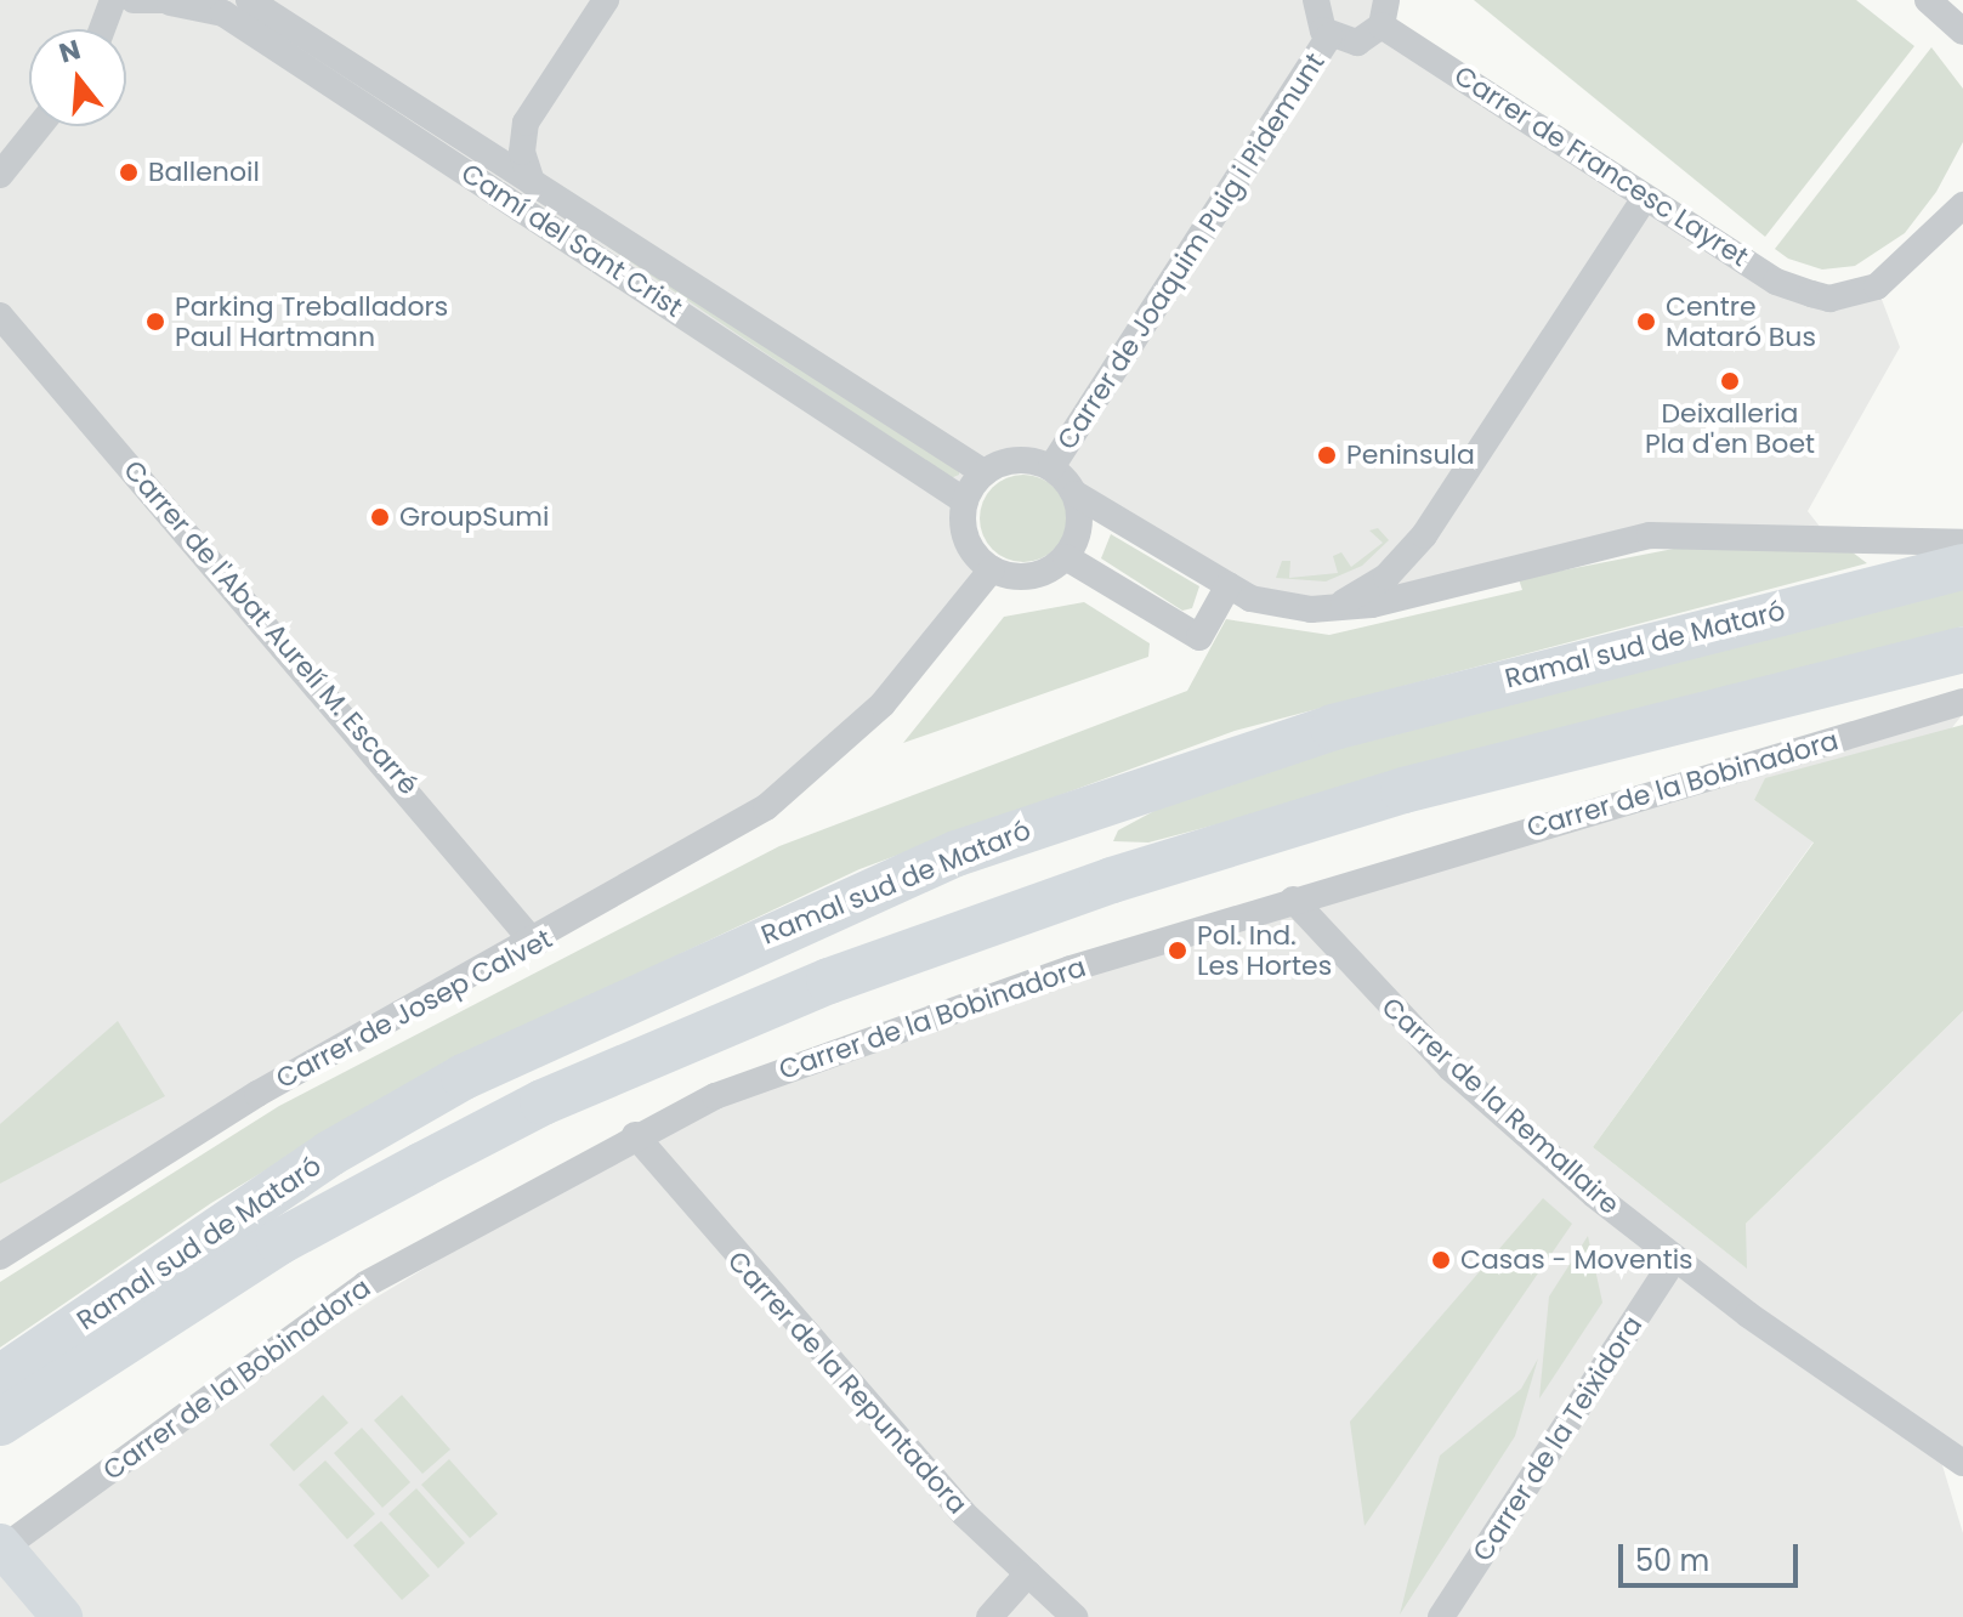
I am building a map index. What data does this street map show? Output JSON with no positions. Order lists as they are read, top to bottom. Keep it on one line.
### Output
{"streets":{"highway":["Ramal sud de Mataró"],"street":["Carrer de Francesc Layret","Camí del Sant Crist","Carrer de Joaquim Puig i Pidemunt","Carrer de l'Abat Aurelí M. Escarré","Carrer de la Bobinadora","Carrer de Josep Calvet","Carrer de la Remallaire","Carrer de la Repuntadora","Carrer de la Teixidora"]},"crossings":[["Camí del Sant Crist","Carrer de Joaquim Puig i Pidemunt"],["Camí del Sant Crist","Carrer de Josep Calvet"],["Carrer de Joaquim Puig i Pidemunt","Carrer de Josep Calvet"],["Carrer de l'Abat Aurelí M. Escarré","Carrer de Josep Calvet"],["Carrer de la Bobinadora","Carrer de la Remallaire"],["Carrer de la Bobinadora","Carrer de la Repuntadora"],["Carrer de la Remallaire","Carrer de la Teixidora"]],"places":["Ballenoil","Parking Treballadors Paul Hartmann","Centre Mataró Bus","Deixalleria Pla d'en Boet","Peninsula","GroupSumi","Pol. Ind. Les Hortes","Casas - Moventis"],"scale_bar":"50 m","north":"top"}
